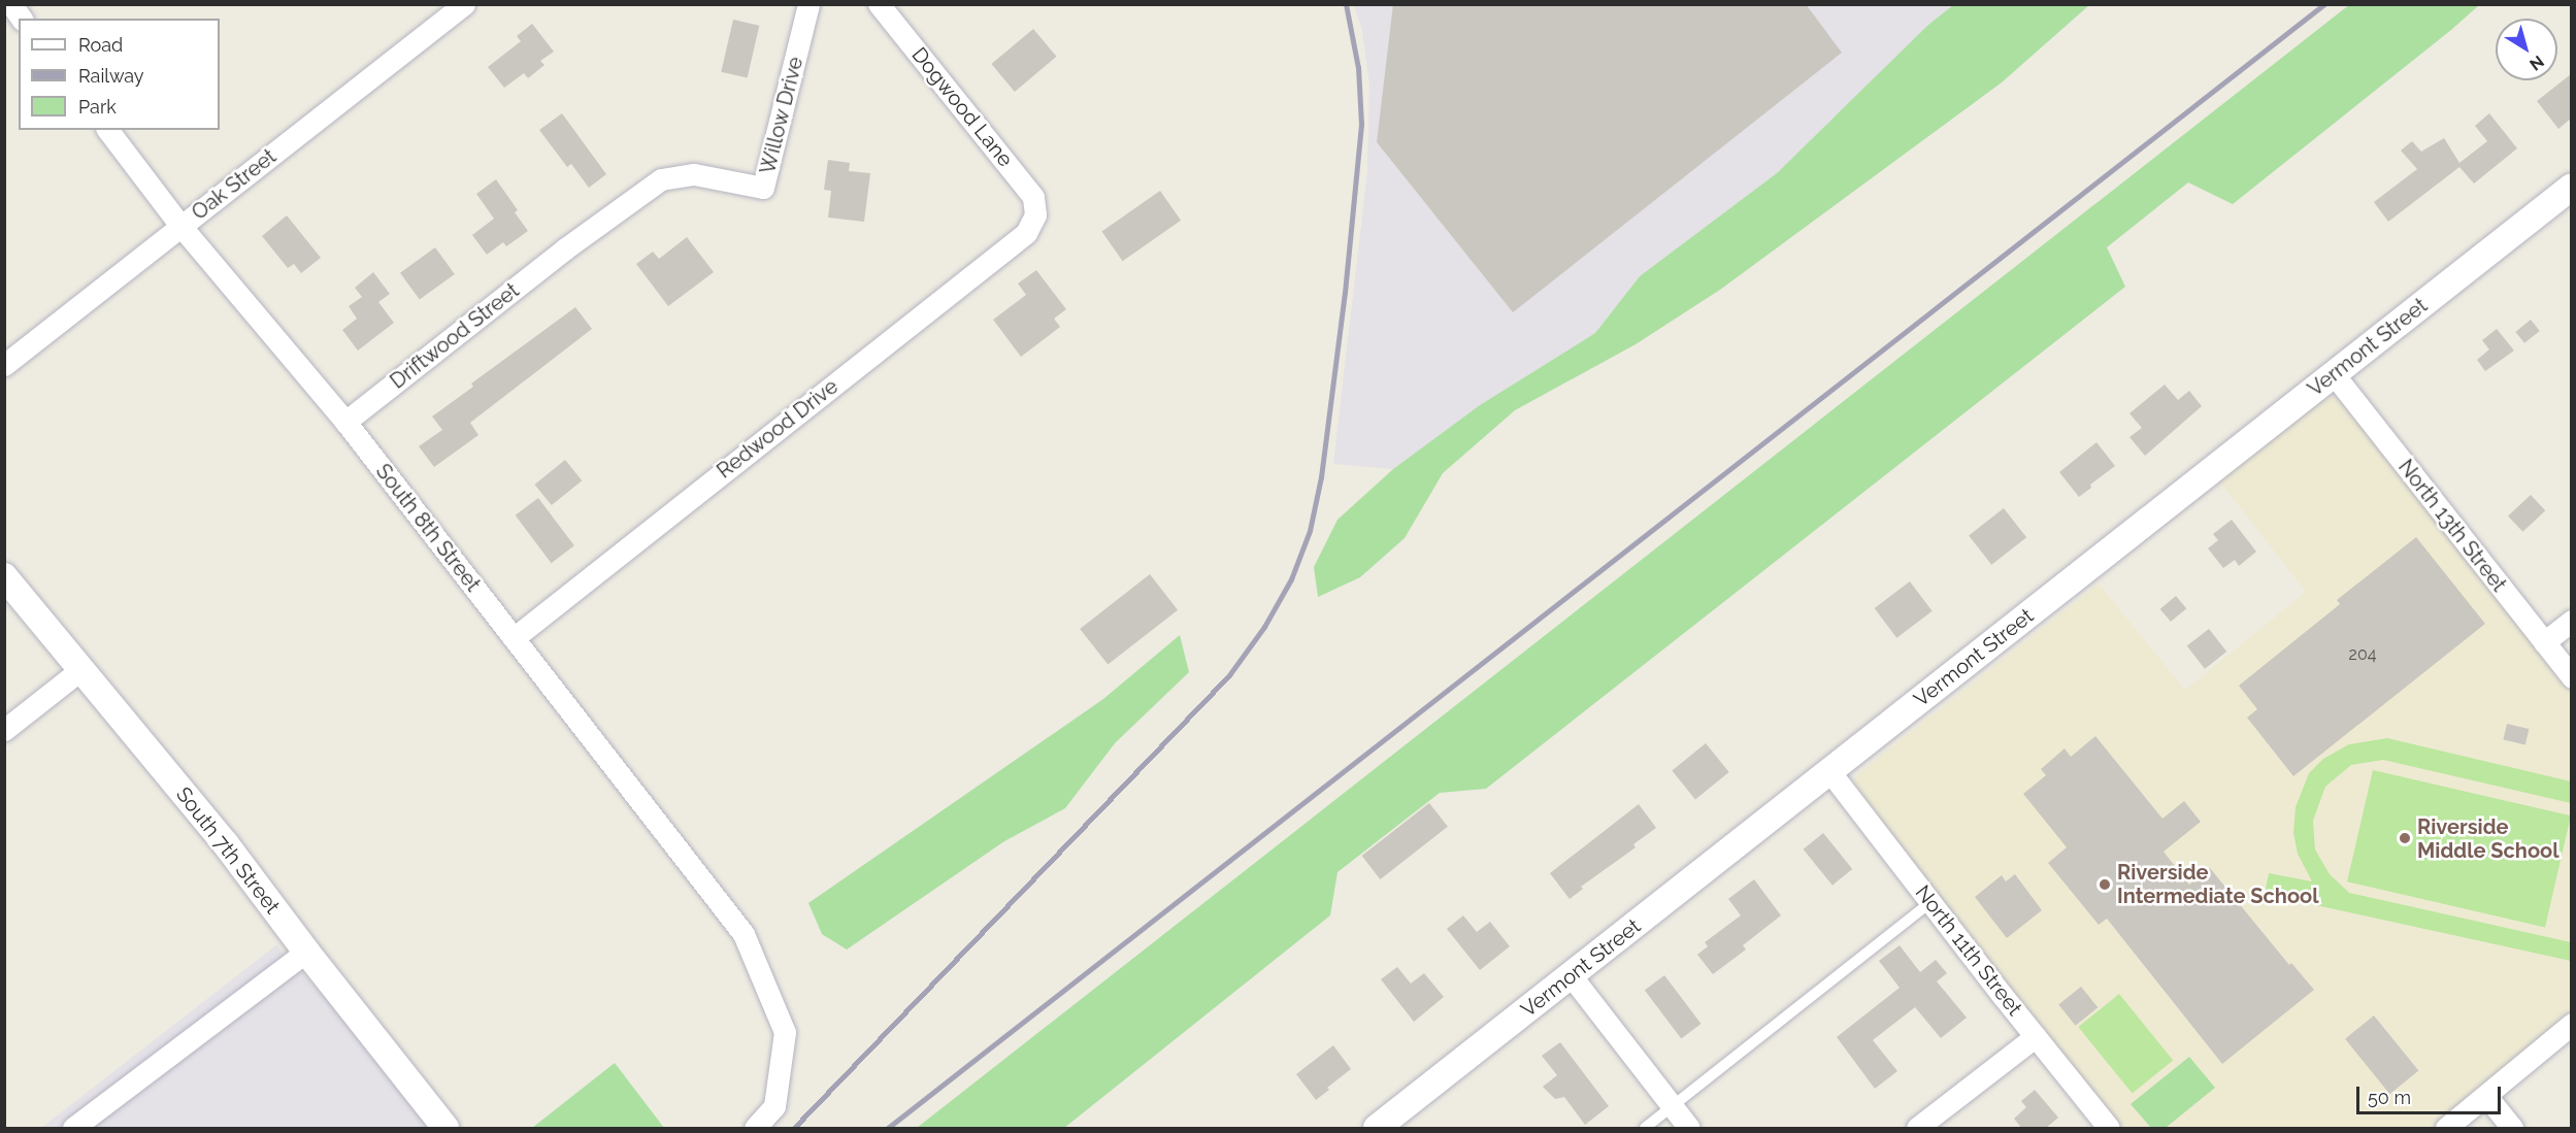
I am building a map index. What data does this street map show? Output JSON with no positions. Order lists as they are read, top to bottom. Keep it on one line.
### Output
{"streets":{"street":["Dogwood Lane","Willow Drive","Oak Street","Driftwood Street","Vermont Street","Redwood Drive","North 13th Street","South 8th Street","South 7th Street","North 11th Street"]},"crossings":[["Dogwood Lane","Redwood Drive"],["Willow Drive","Driftwood Street"],["Oak Street","South 8th Street"],["Driftwood Street","South 8th Street"],["Vermont Street","North 13th Street"],["Vermont Street","North 11th Street"],["Redwood Drive","South 8th Street"]],"places":["Riverside Middle School","Riverside Intermediate School"],"house_numbers":["204"],"legend":["Road","Railway","Park"],"scale_bar":"50 m","north":"bottom right"}
